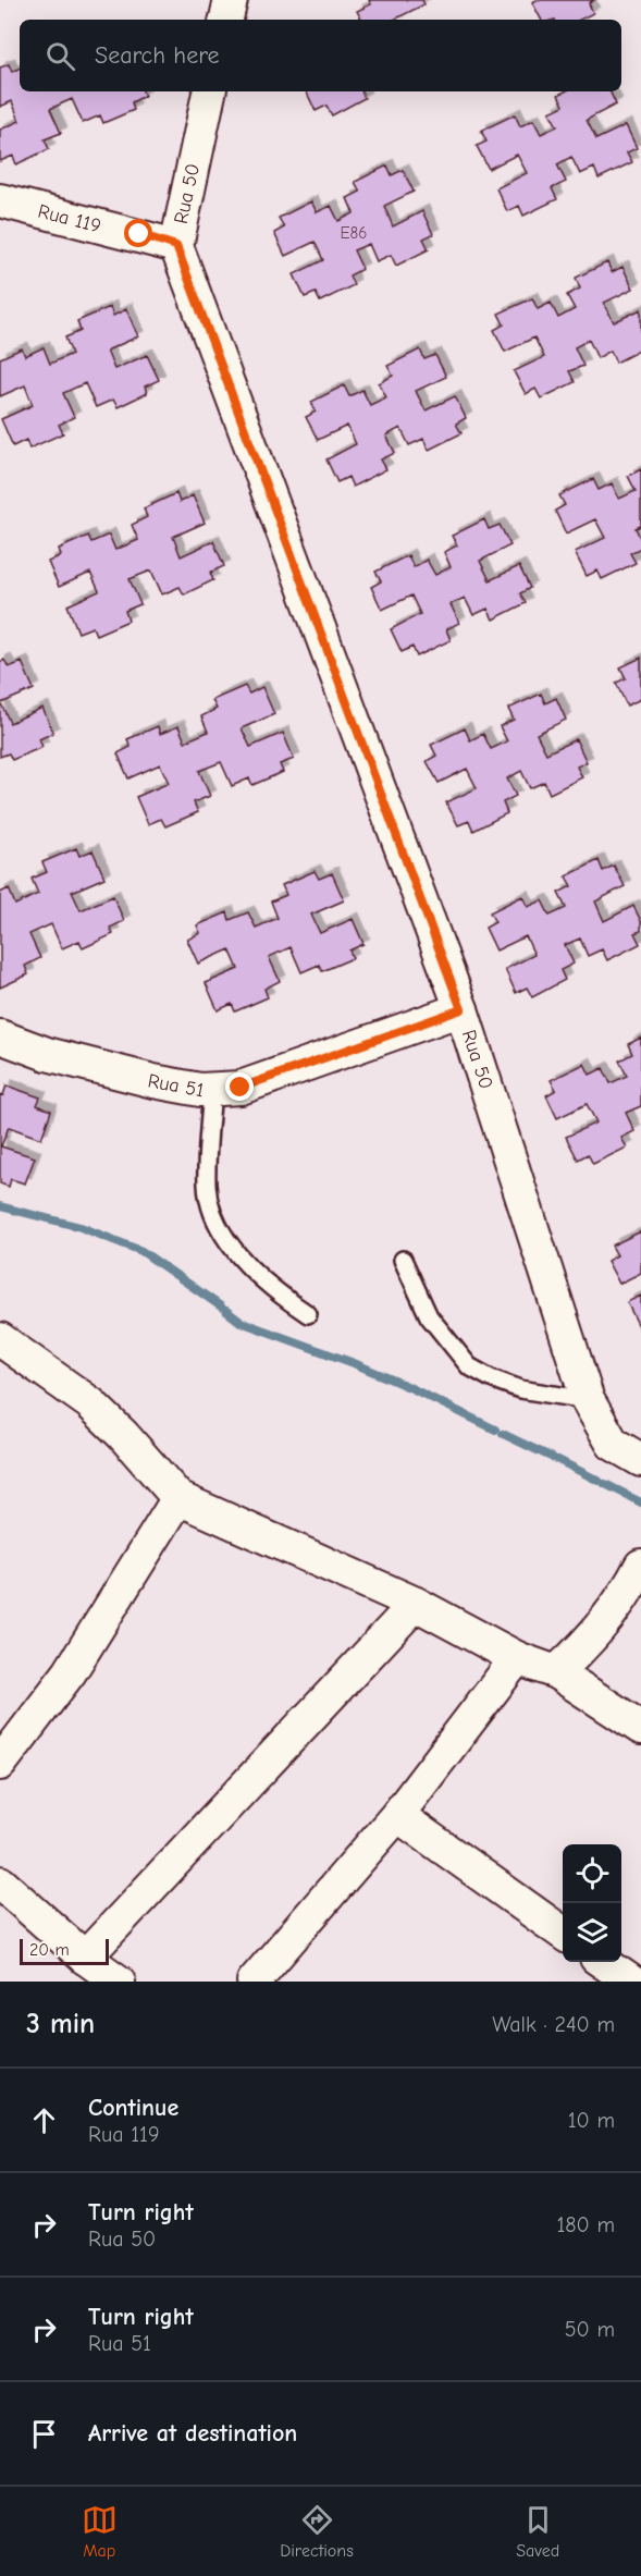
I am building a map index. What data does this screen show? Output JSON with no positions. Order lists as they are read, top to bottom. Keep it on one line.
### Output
{"streets":{"street":["Rua 50","Rua 119","Rua 51"]},"crossings":[["Rua 50","Rua 119"],["Rua 50","Rua 51"]],"house_numbers":["E86"],"scale_bar":"20 m","page":{"search":"Search here","scale":"20 m","heading":["3 min","Walk · 240 m"],"list":[["Continue","Rua 119","10 m"],["Turn right","Rua 50","180 m"],["Turn right","Rua 51","50 m"],"Arrive at destination"],"nav":["Map","Directions","Saved"]}}
